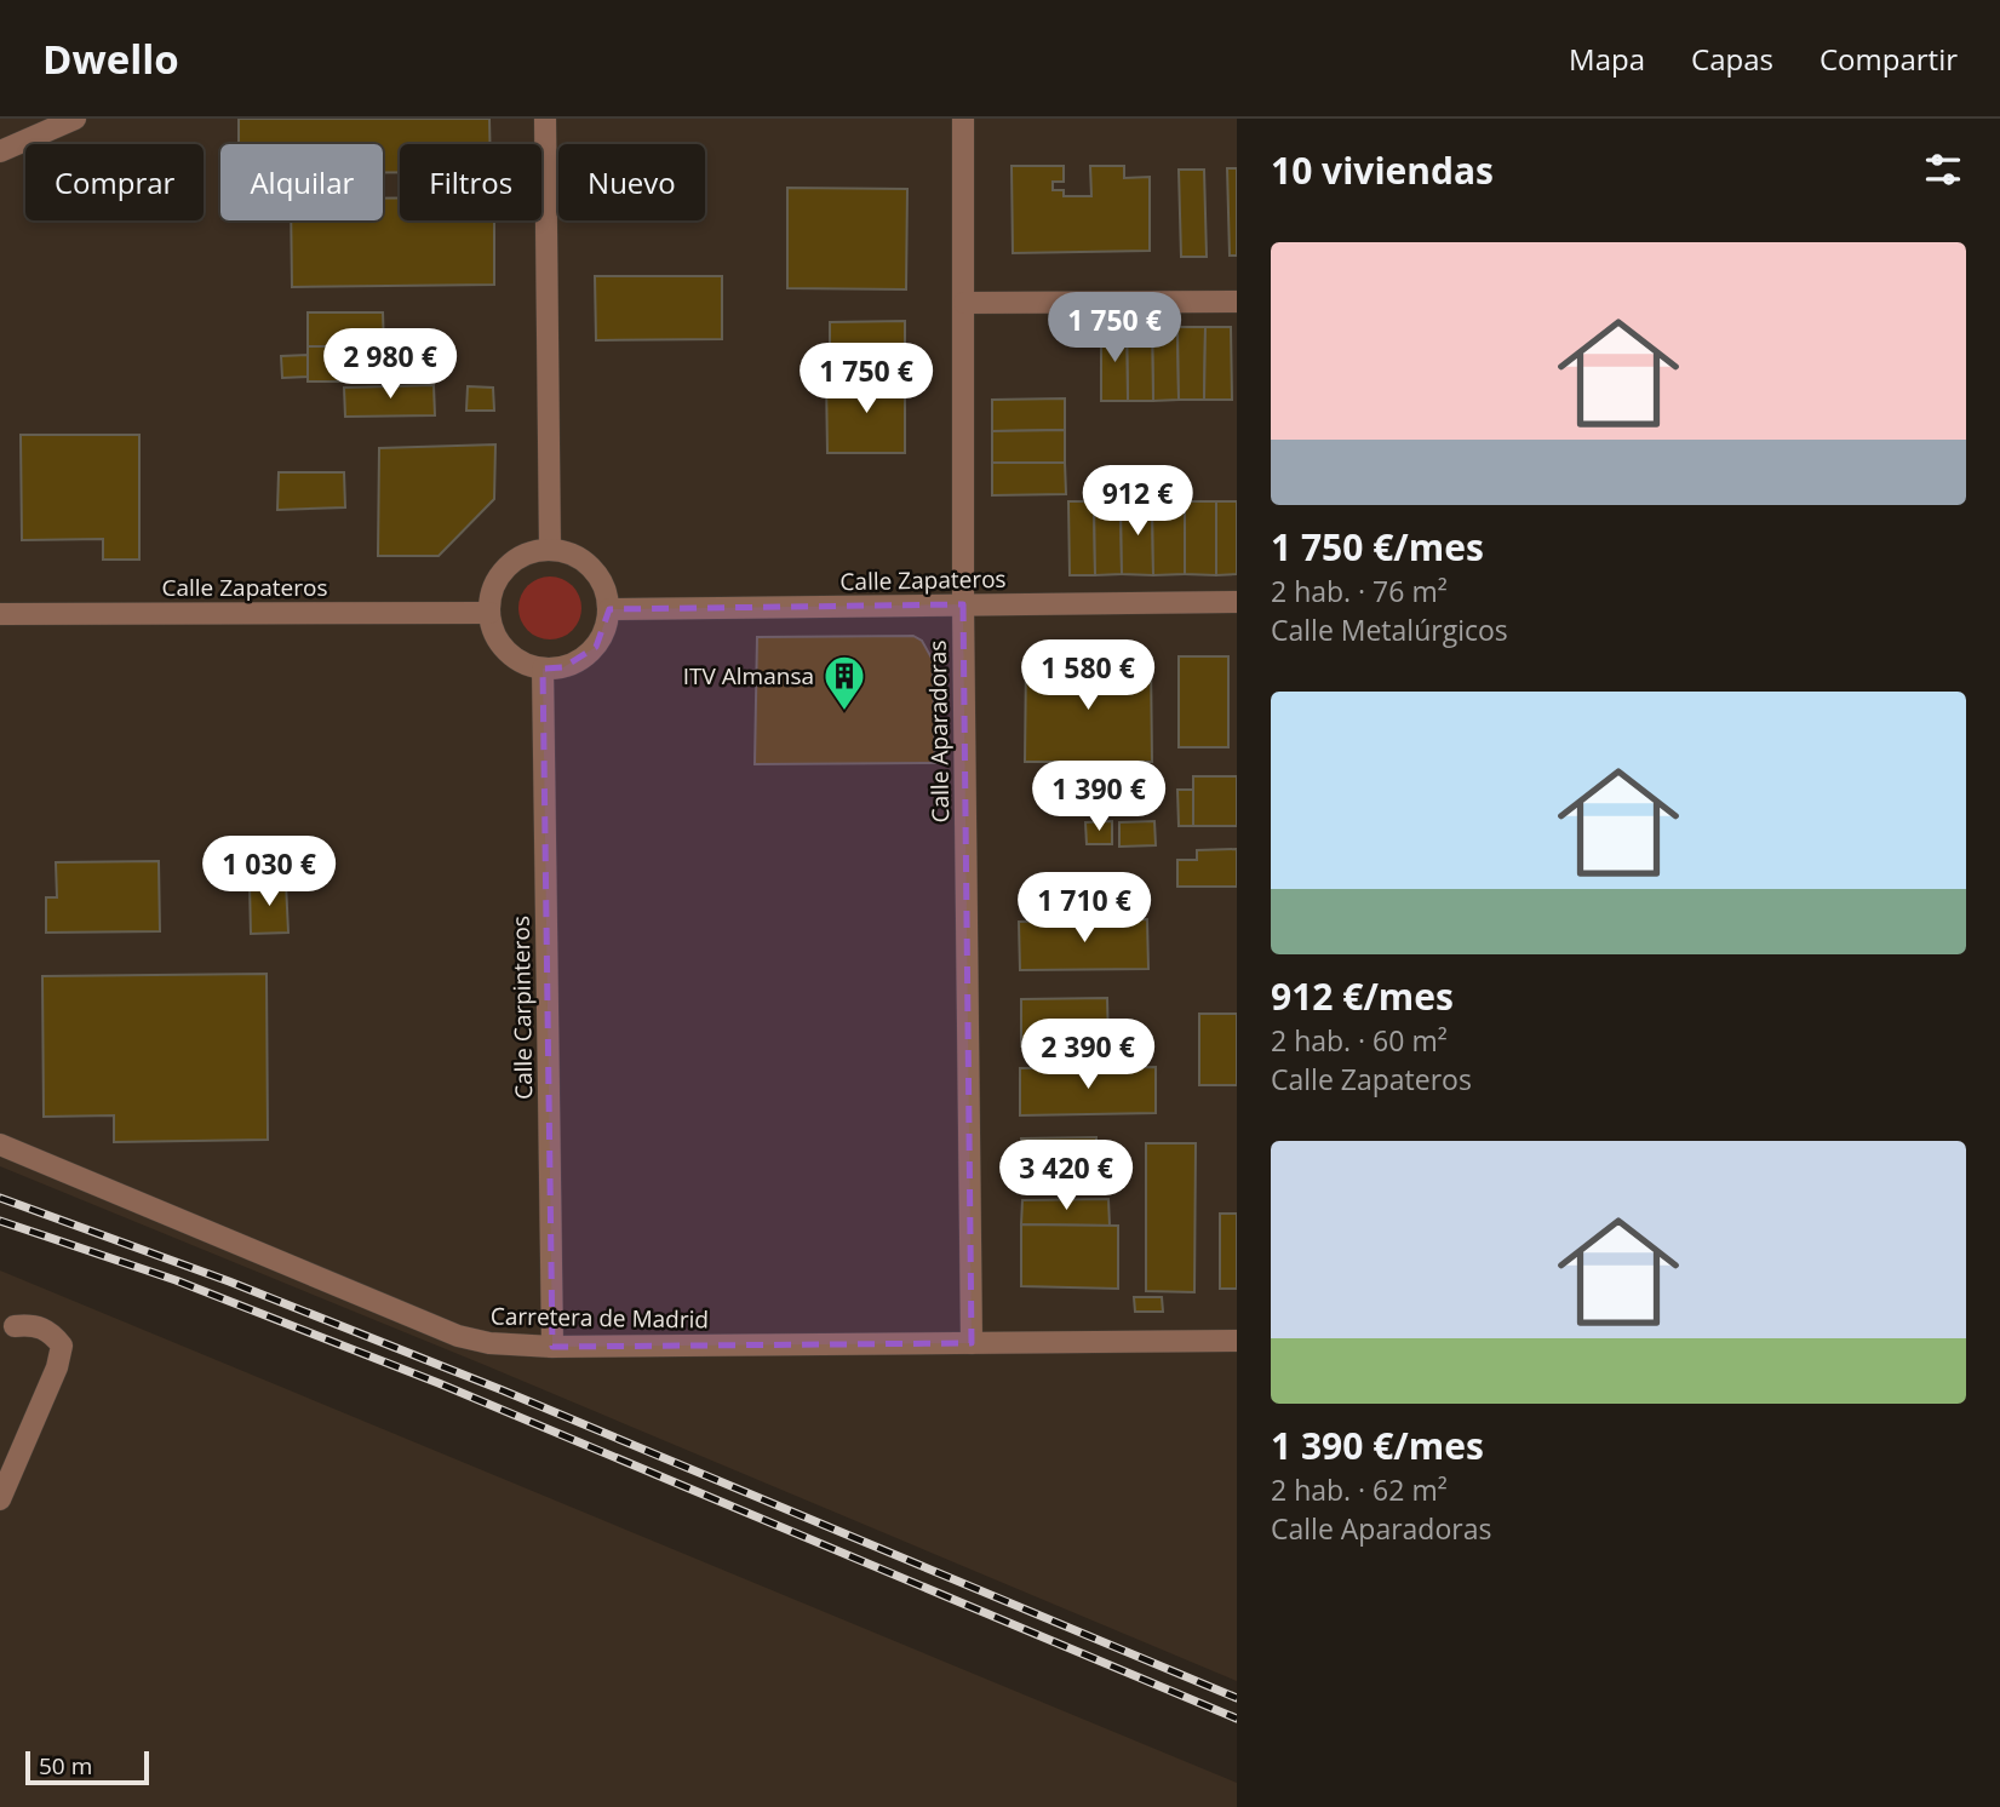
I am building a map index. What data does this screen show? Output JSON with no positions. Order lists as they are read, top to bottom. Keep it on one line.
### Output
{"streets":{"street":["Calle Zapateros","Calle Aparadoras","Calle Carpinteros","Carretera de Madrid"]},"crossings":[["Calle Zapateros","Calle Aparadoras"],["Calle Zapateros","Calle Carpinteros"],["Calle Aparadoras","Carretera de Madrid"],["Calle Carpinteros","Carretera de Madrid"]],"places":{"building":["ITV Almansa"]},"scale_bar":"50 m","page":{"header":"Dwello","nav":["Mapa","Capas","Compartir"],"heading":"10 viviendas","chip":["Comprar","Alquilar","Filtros","Nuevo"],"list":[{"name":"1 750 €/mes","note":"2 hab. · 76 m² · Calle Metalúrgicos"},{"name":"912 €/mes","note":"2 hab. · 60 m² · Calle Zapateros"},{"name":"1 390 €/mes","note":"2 hab. · 62 m² · Calle Aparadoras"}],"price":["1 750 €","2 980 €","1 750 €","912 €","1 580 €","1 390 €","1 030 €","1 710 €","2 390 €","3 420 €"],"scale":"50 m"}}
